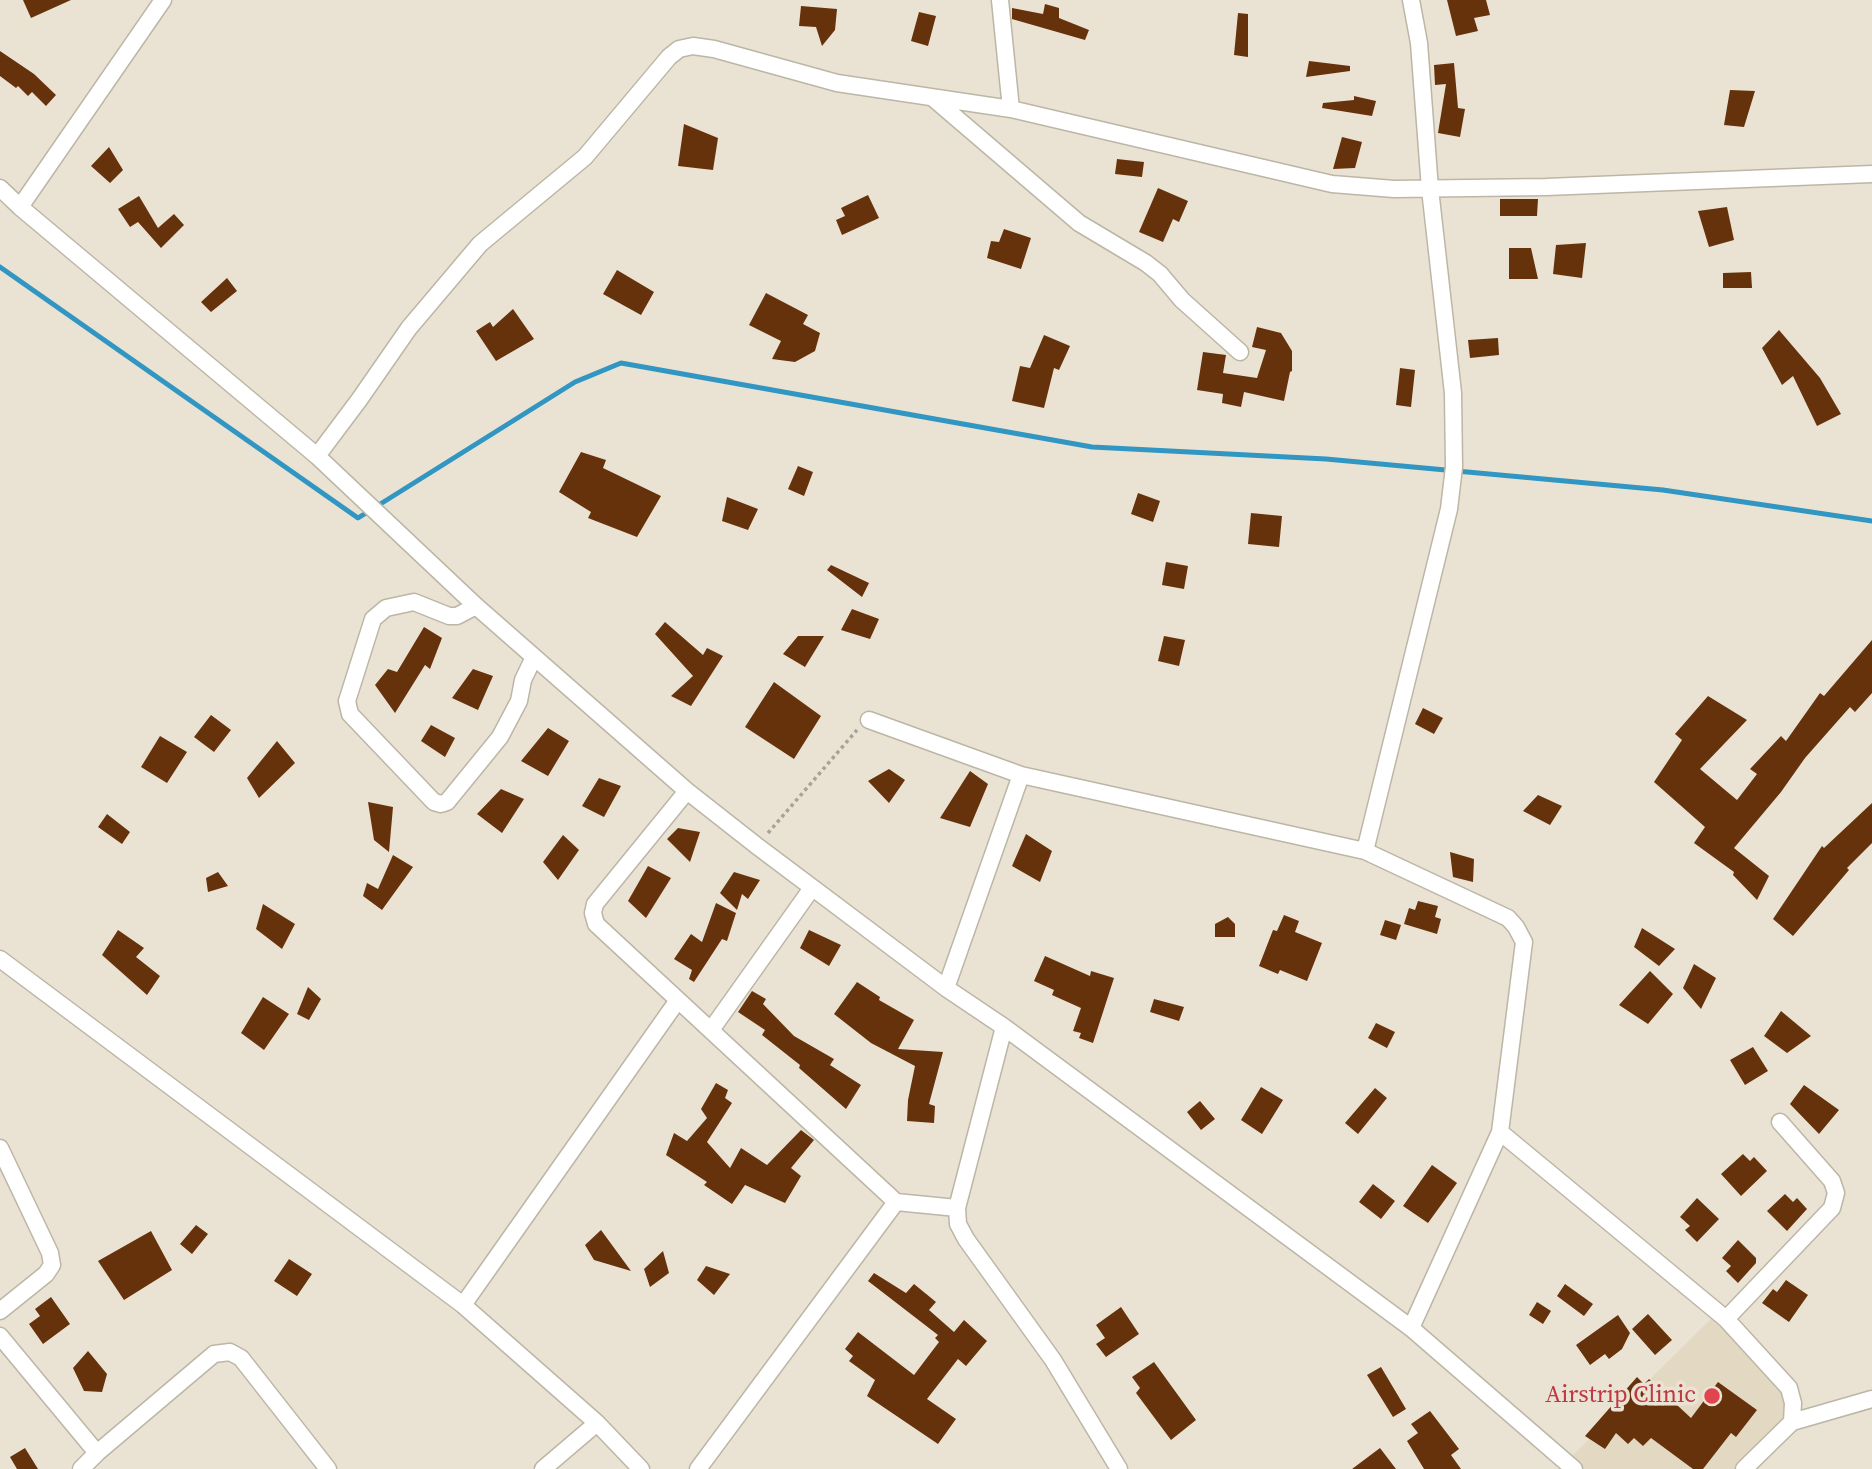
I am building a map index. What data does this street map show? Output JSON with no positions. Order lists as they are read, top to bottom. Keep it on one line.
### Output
{"places":["Airstrip Clinic"]}
